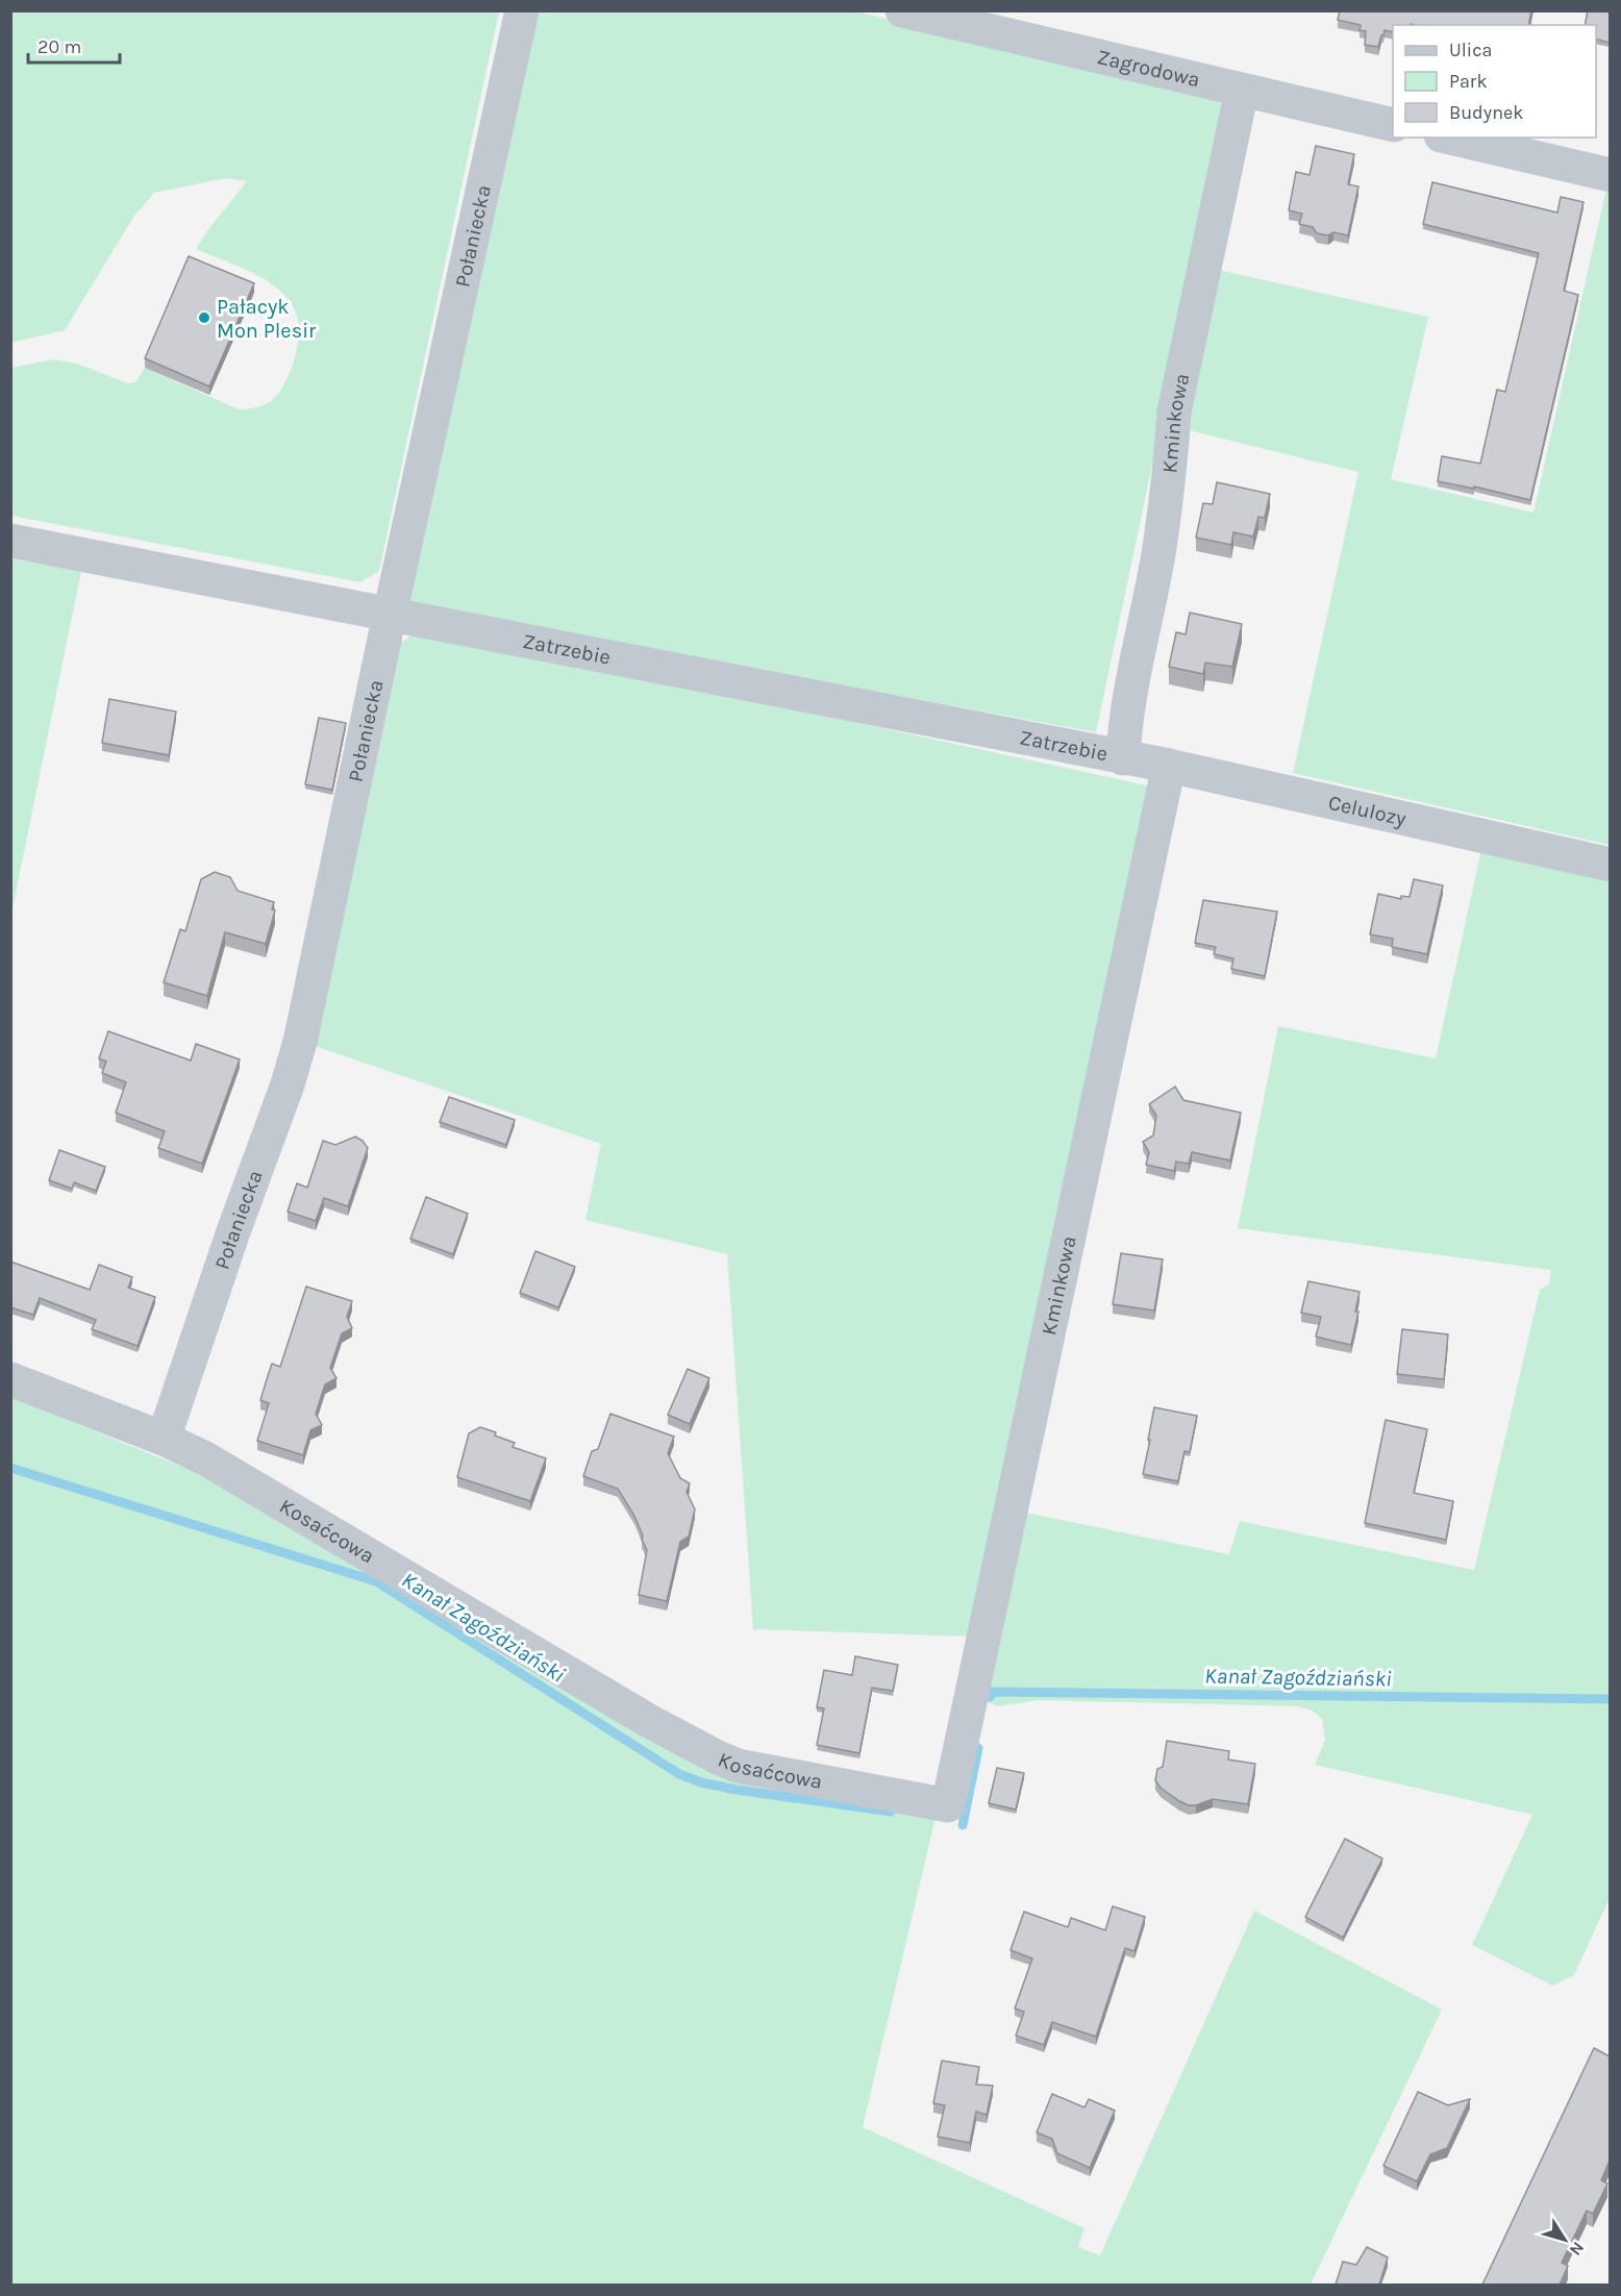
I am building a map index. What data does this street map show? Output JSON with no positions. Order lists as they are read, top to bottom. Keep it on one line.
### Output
{"streets":{"street":["Zagrodowa","Połaniecka","Kminkowa","Zatrzebie","Celulozy","Kosaćcowa"]},"crossings":[["Zagrodowa","Kminkowa"],["Połaniecka","Zatrzebie"],["Połaniecka","Kosaćcowa"],["Kminkowa","Zatrzebie"],["Kminkowa","Celulozy"],["Kminkowa","Kosaćcowa"],["Zatrzebie","Celulozy"]],"water":["Kanał Zagoździański"],"places":["Pałacyk Mon Plesir"],"legend":["Ulica","Park","Budynek"],"scale_bar":"20 m","north":"bottom right"}
